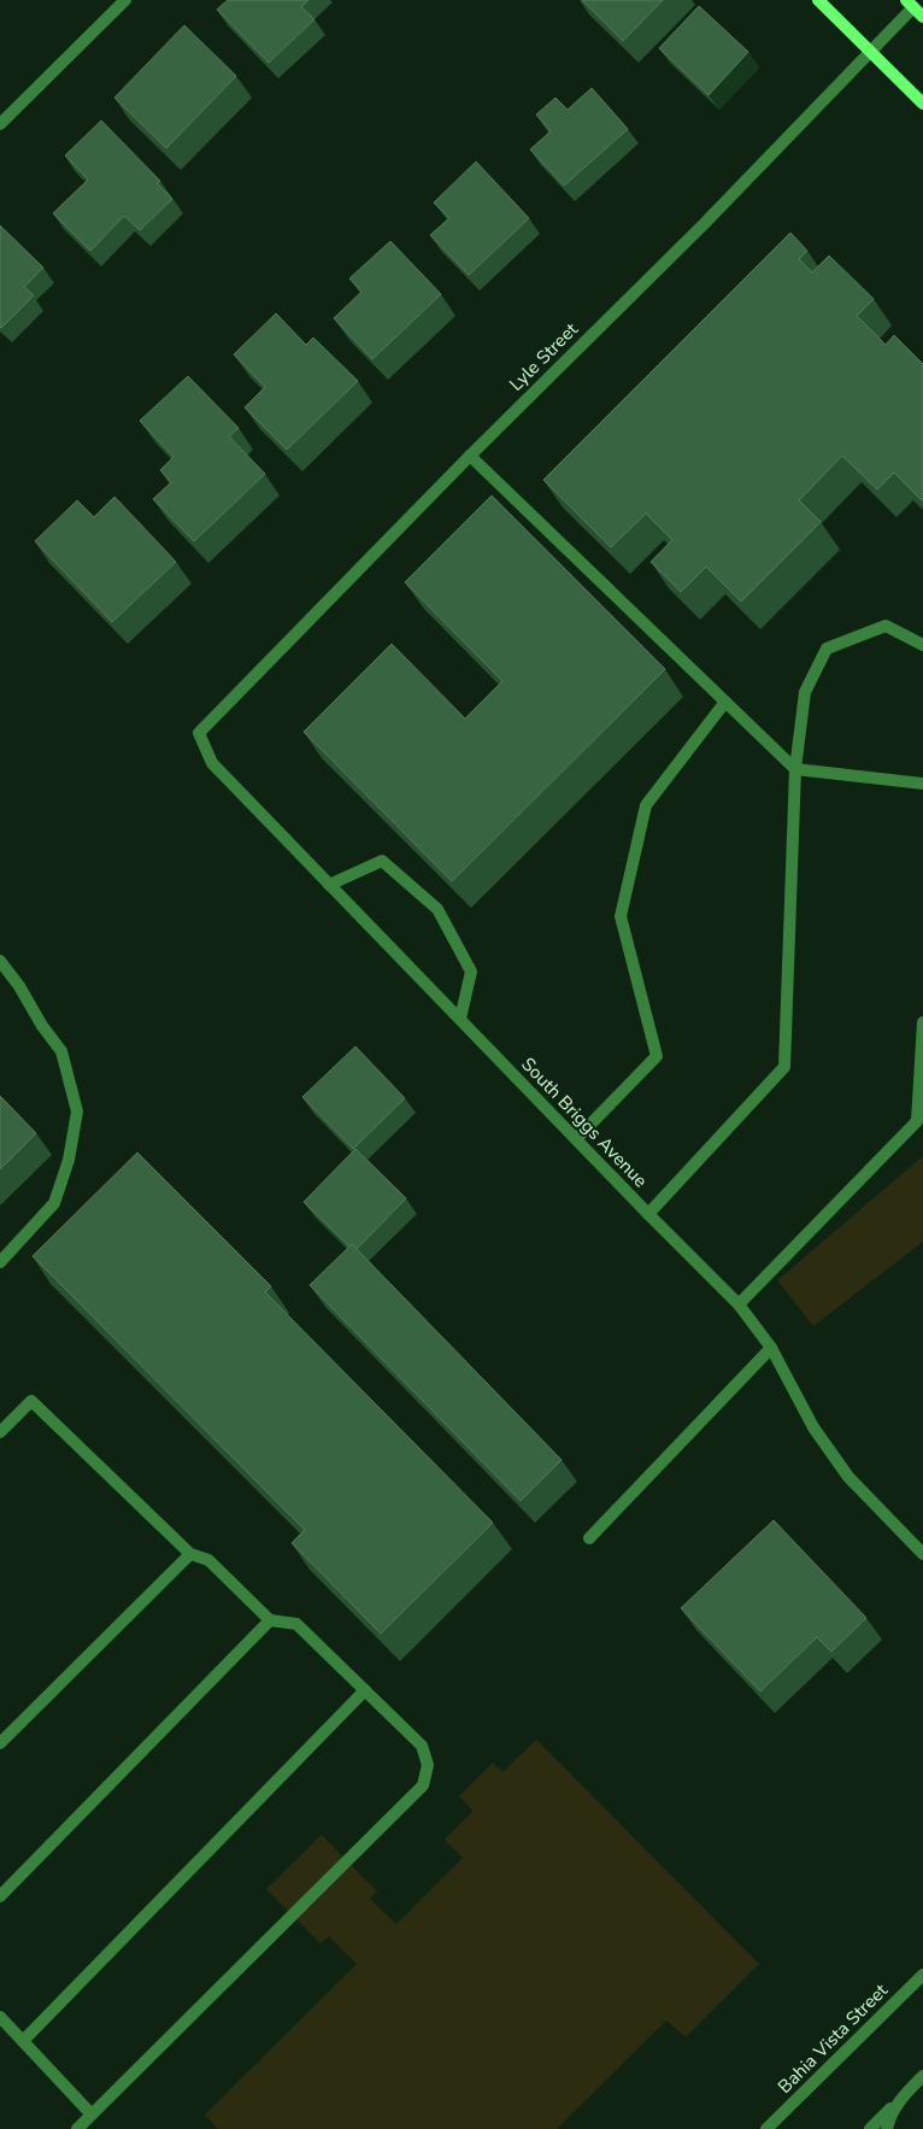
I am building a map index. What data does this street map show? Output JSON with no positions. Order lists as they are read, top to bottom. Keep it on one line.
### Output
{"streets":{"street":["Lyle Street","South Briggs Avenue","Bahia Vista Street"]},"crossings":[["Lyle Street","South Briggs Avenue"]]}
